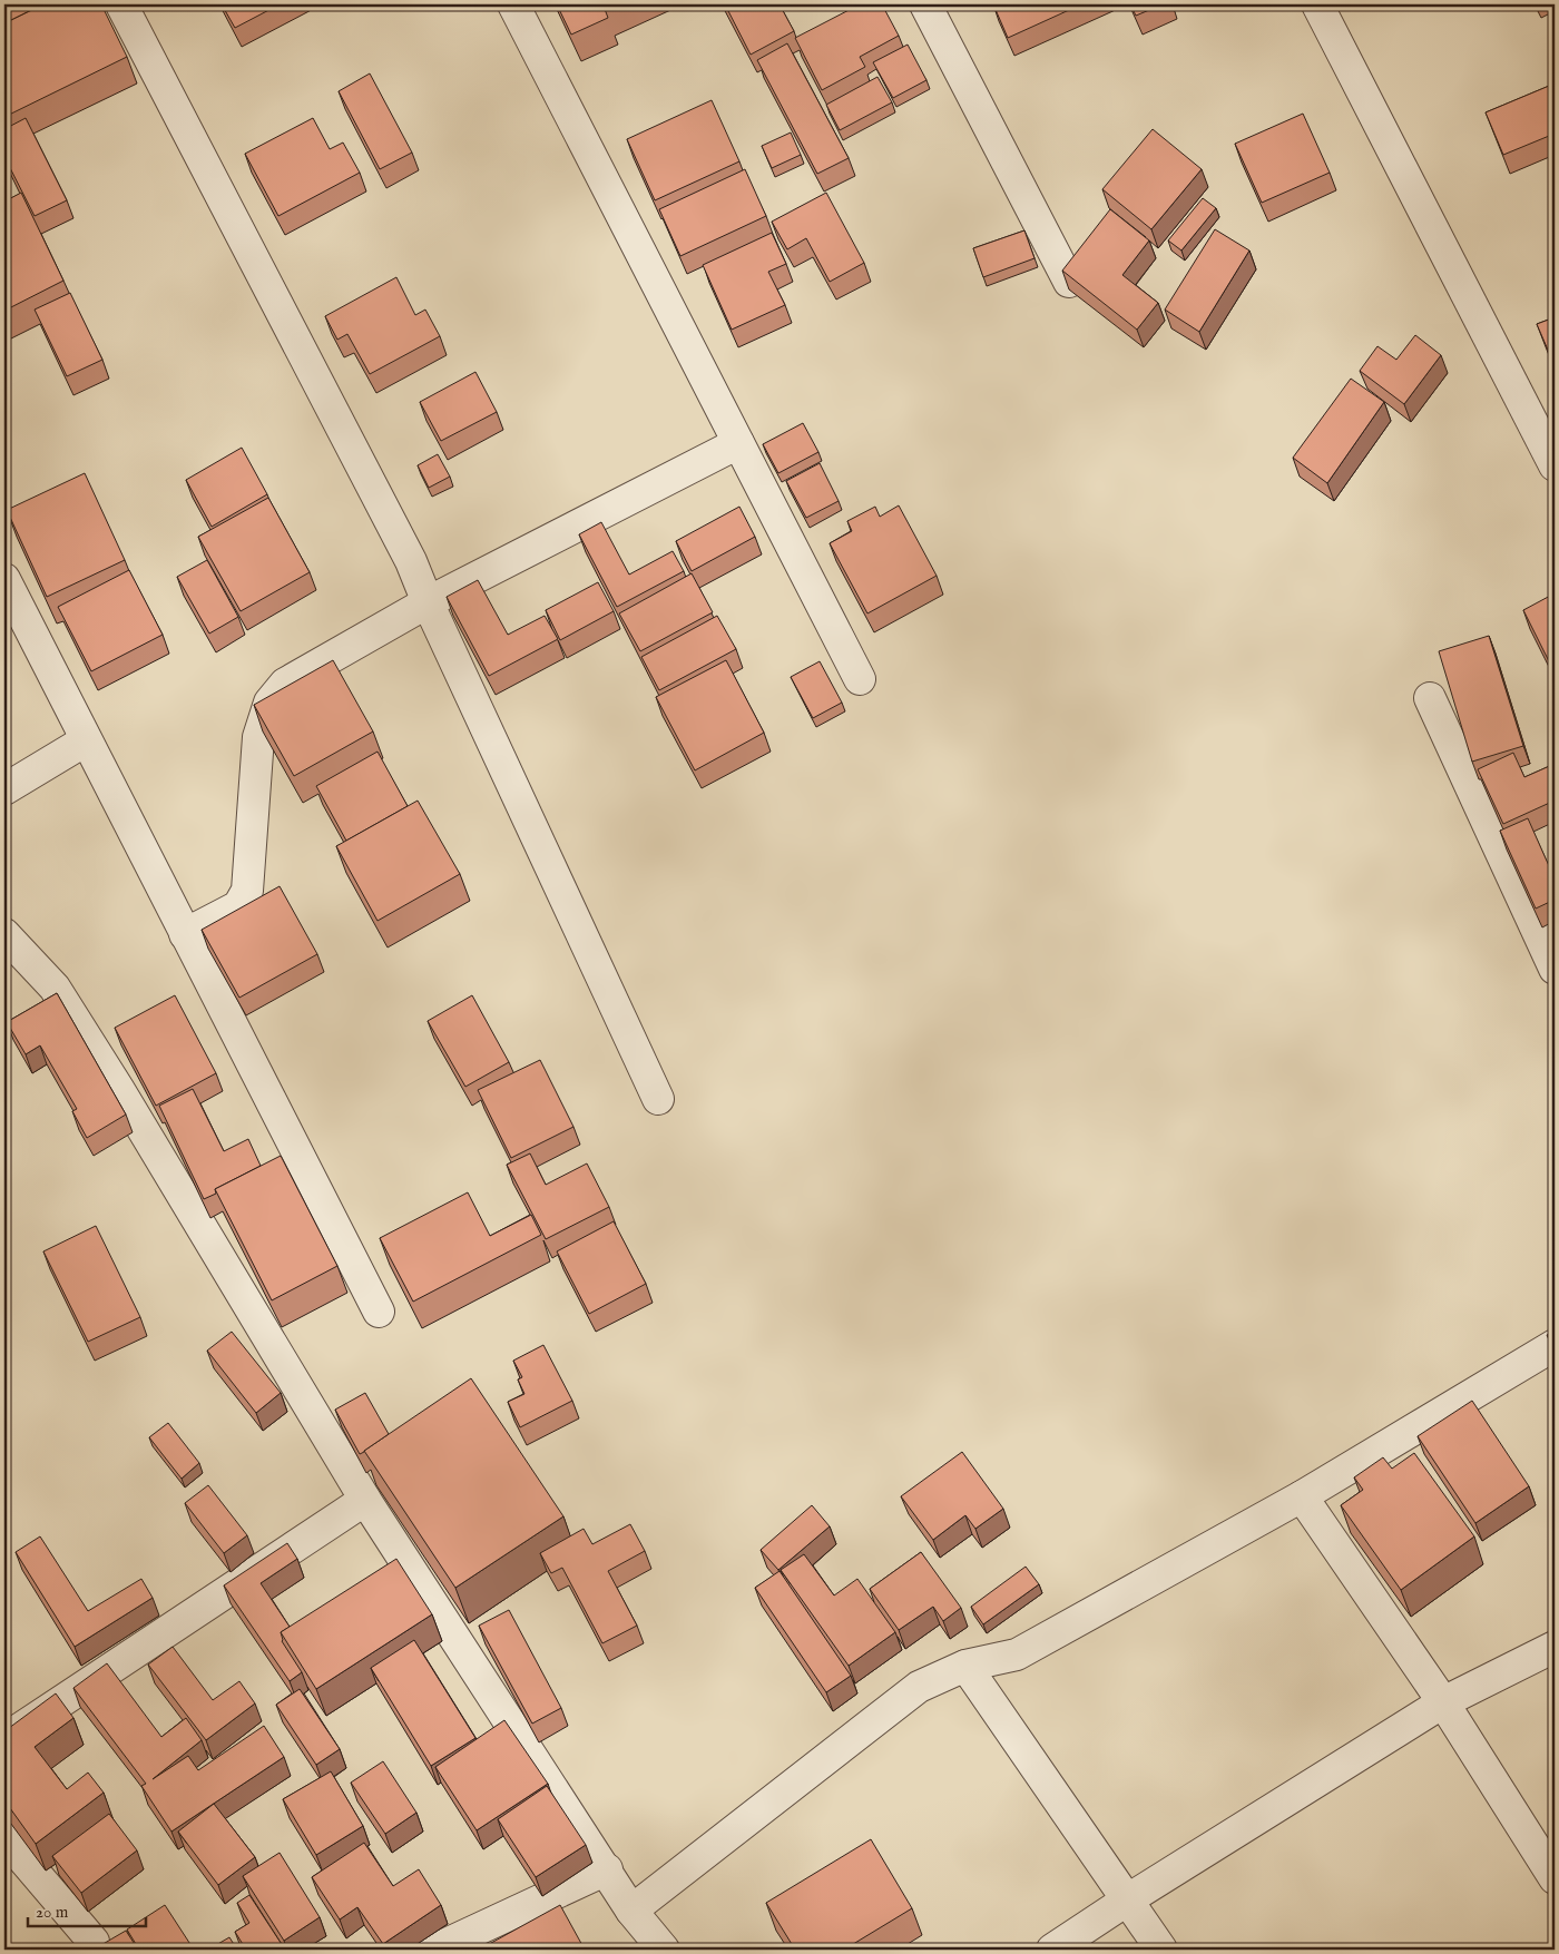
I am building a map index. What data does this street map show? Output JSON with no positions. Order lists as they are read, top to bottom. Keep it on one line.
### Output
{"scale_bar":"20 m"}
